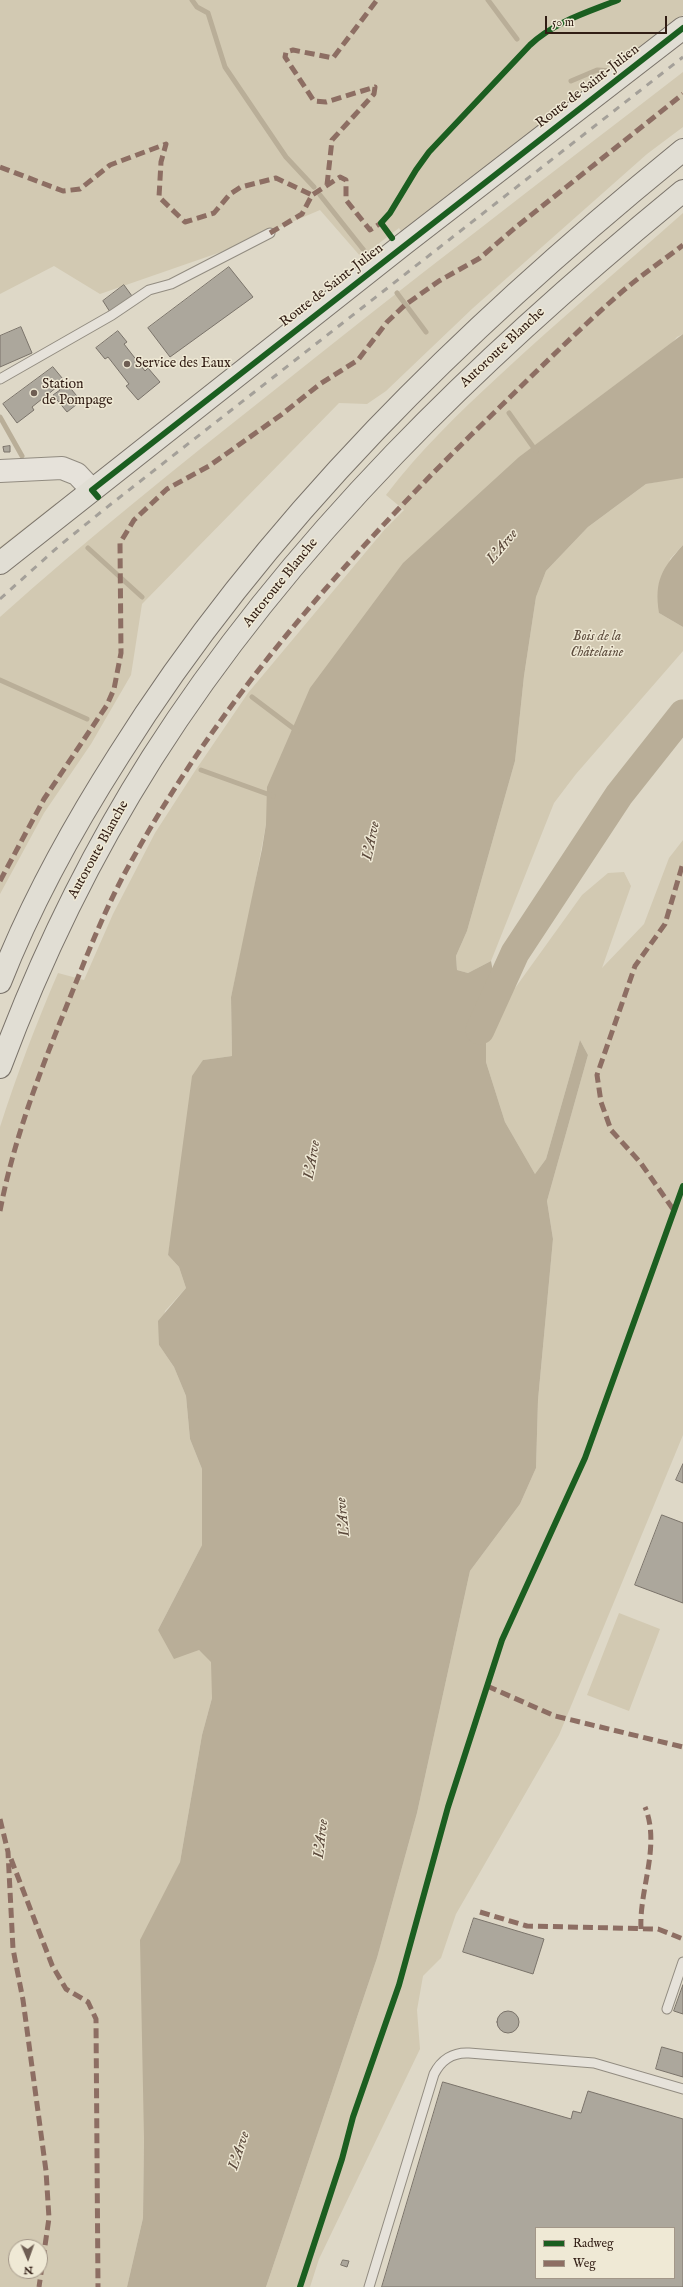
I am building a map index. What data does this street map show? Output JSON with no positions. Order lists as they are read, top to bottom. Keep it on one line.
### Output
{"streets":{"main road":["Route de Saint-Julien","Autoroute Blanche"]},"water":["L'Arve"],"parks":["Bois de la Châtelaine"],"places":["Service des Eaux","Station de Pompage"],"legend":["Radweg","Weg"],"scale_bar":"50 m","north":"bottom"}
